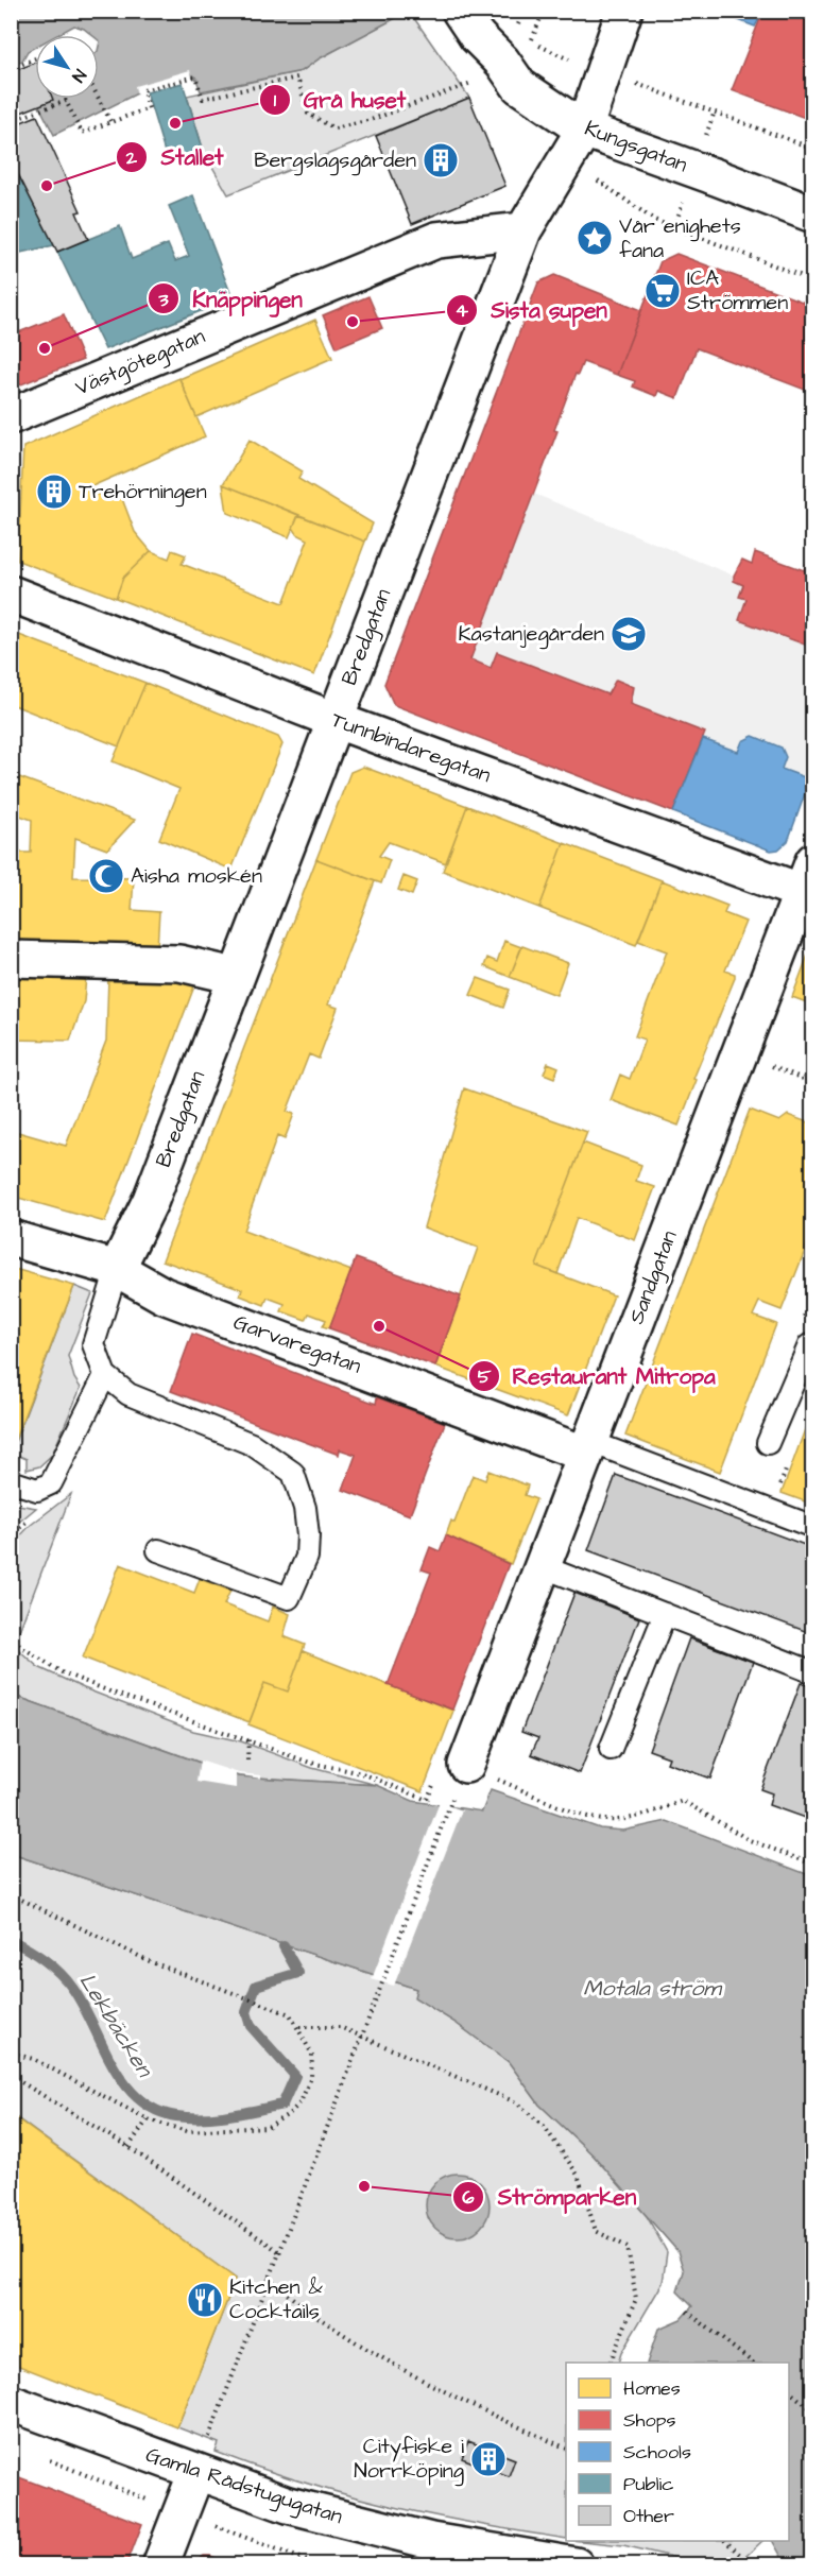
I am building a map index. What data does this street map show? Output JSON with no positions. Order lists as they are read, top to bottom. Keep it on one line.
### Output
{"streets":{"street":["Kungsgatan","Västgötegatan","Bredgatan","Tunnbindaregatan","Sandgatan","Garvaregatan","Gamla Rådstugugatan"]},"crossings":[["Kungsgatan","Bredgatan"],["Västgötegatan","Bredgatan"],["Bredgatan","Tunnbindaregatan"],["Bredgatan","Garvaregatan"],["Tunnbindaregatan","Sandgatan"],["Sandgatan","Garvaregatan"]],"water":["Motala ström","Lekbäcken"],"places":{"other":["Grå huset","Stallet","Sista supen","Knäppingen","Restaurant Mitropa","Strömparken"],"building":["Bergslagsgården","Trehörningen","Cityfiske i Norrköping"],"place":["Vår enighets fana"],"supermarket":["ICA Strömmen"],"school or university":["Kastanjegården"],"mosque":["Aisha moskén"],"restaurant":["Kitchen & Cocktails"]},"legend":["Homes","Shops","Schools","Public","Other"],"north":"bottom right"}
